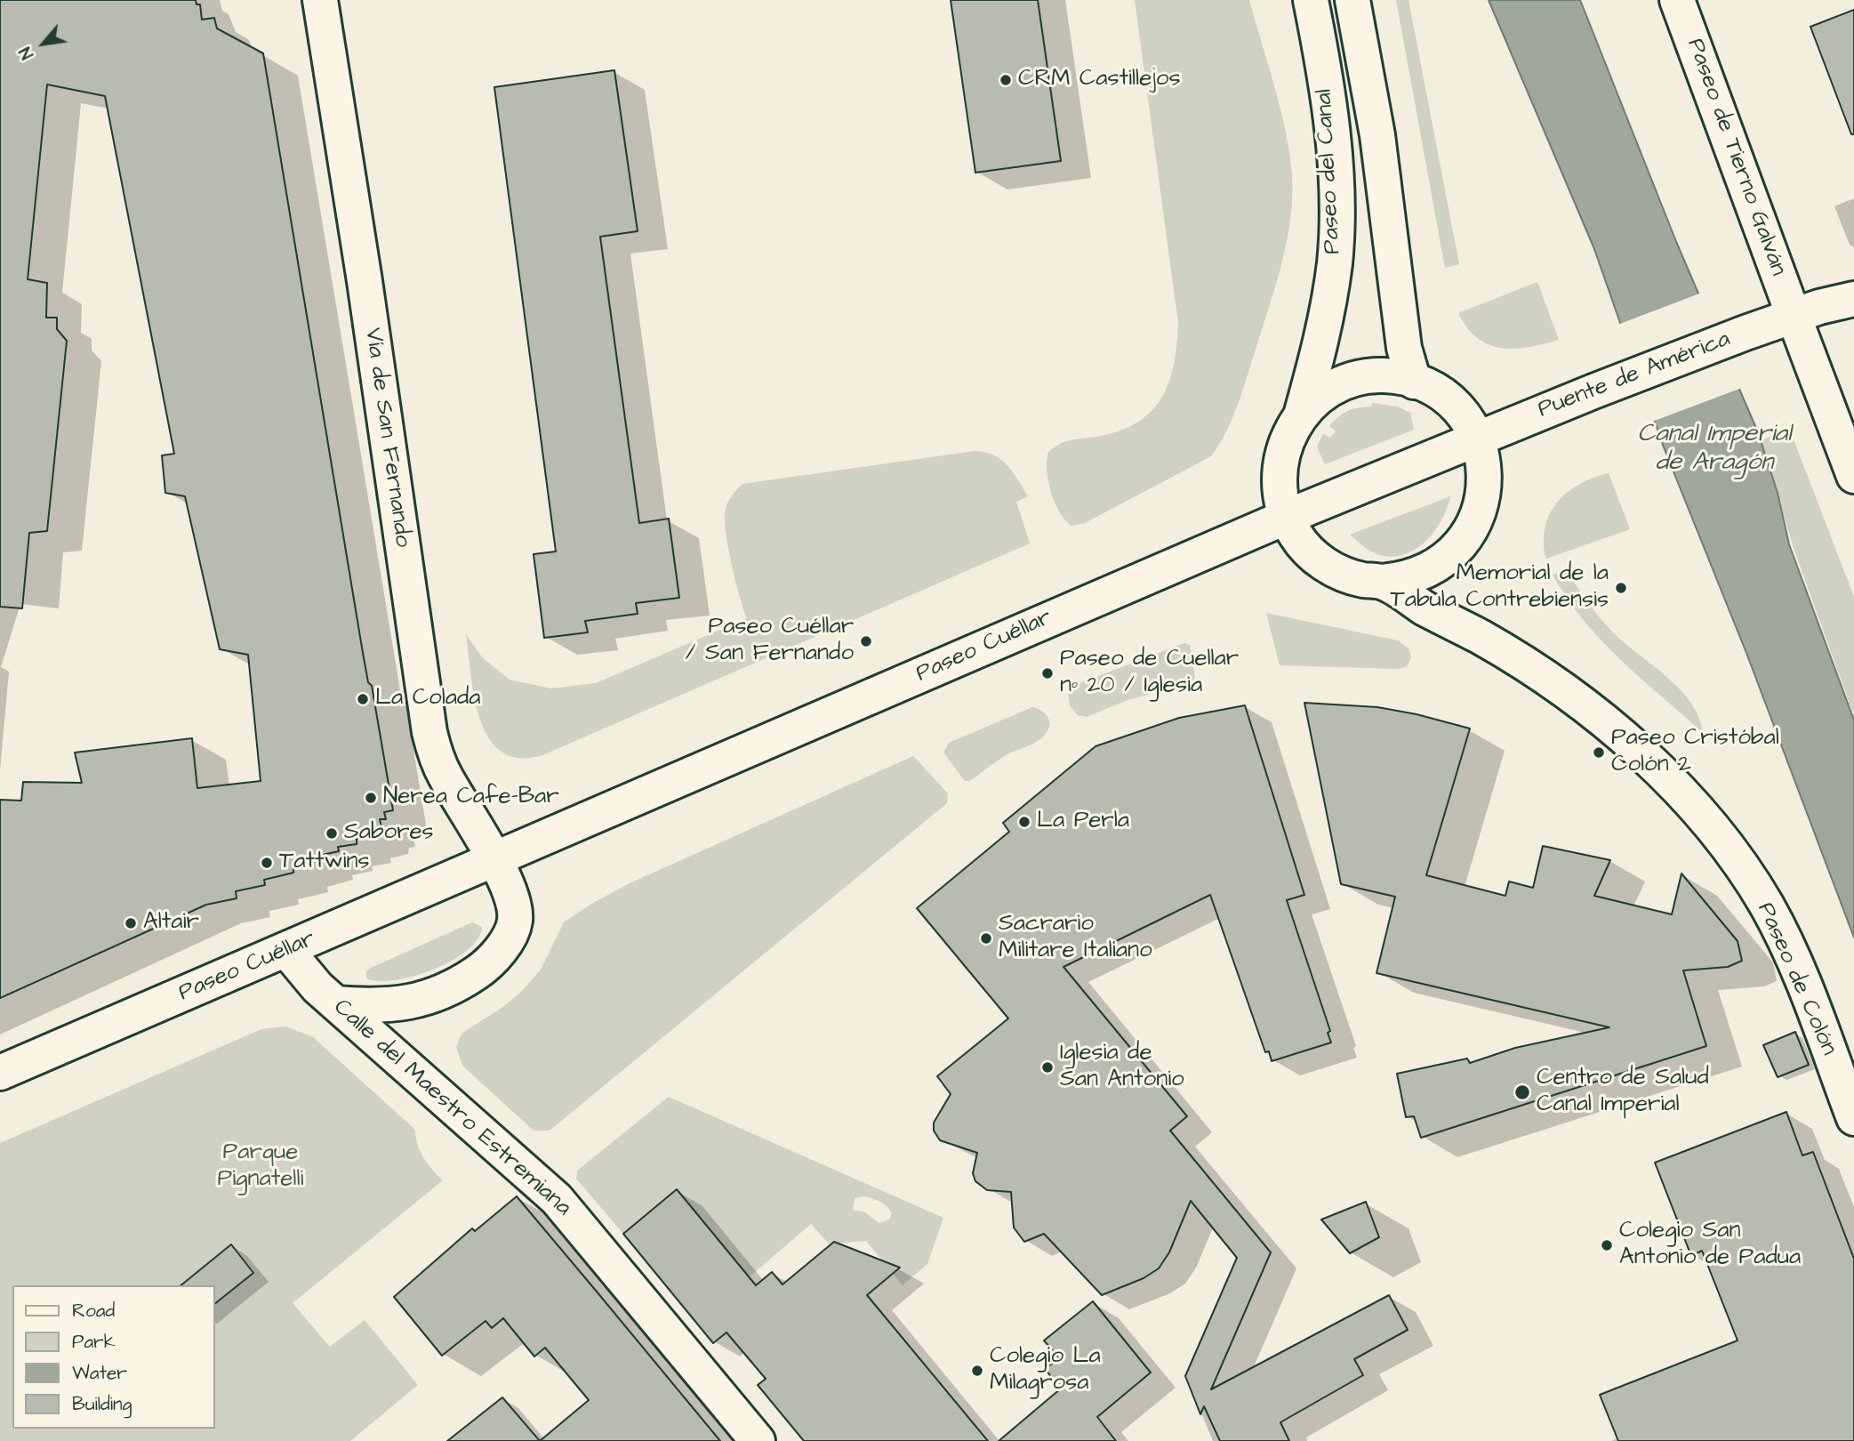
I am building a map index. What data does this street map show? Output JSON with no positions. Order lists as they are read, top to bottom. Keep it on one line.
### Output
{"streets":{"main road":["Paseo de Tierno Galván","Paseo del Canal","Puente de América","Vía de San Fernando","Paseo Cuéllar","Paseo de Colón","Calle del Maestro Estremiana"]},"crossings":[["Paseo de Tierno Galván","Puente de América"],["Paseo del Canal","Puente de América"],["Paseo del Canal","Paseo Cuéllar"],["Paseo del Canal","Paseo de Colón"],["Puente de América","Paseo Cuéllar"],["Vía de San Fernando","Paseo Cuéllar"],["Paseo Cuéllar","Paseo de Colón"],["Paseo Cuéllar","Calle del Maestro Estremiana"]],"water":["Canal Imperial de Aragón"],"parks":["Parque Pignatelli"],"places":["CRM Castillejos","Memorial de la Tabula Contrebiensis","Paseo Cuéllar / San Fernando","Paseo de Cuellar nº 20 / Iglesia","La Colada","Paseo Cristóbal Colón 2","Nerea Cafe-Bar","La Perla","Sabores","Tattwins","Altair","Sacrario Militare Italiano","Iglesia de San Antonio","Centro de Salud Canal Imperial","Colegio San Antonio de Padua","Colegio La Milagrosa"],"legend":["Road","Park","Water","Building"],"north":"bottom left"}
